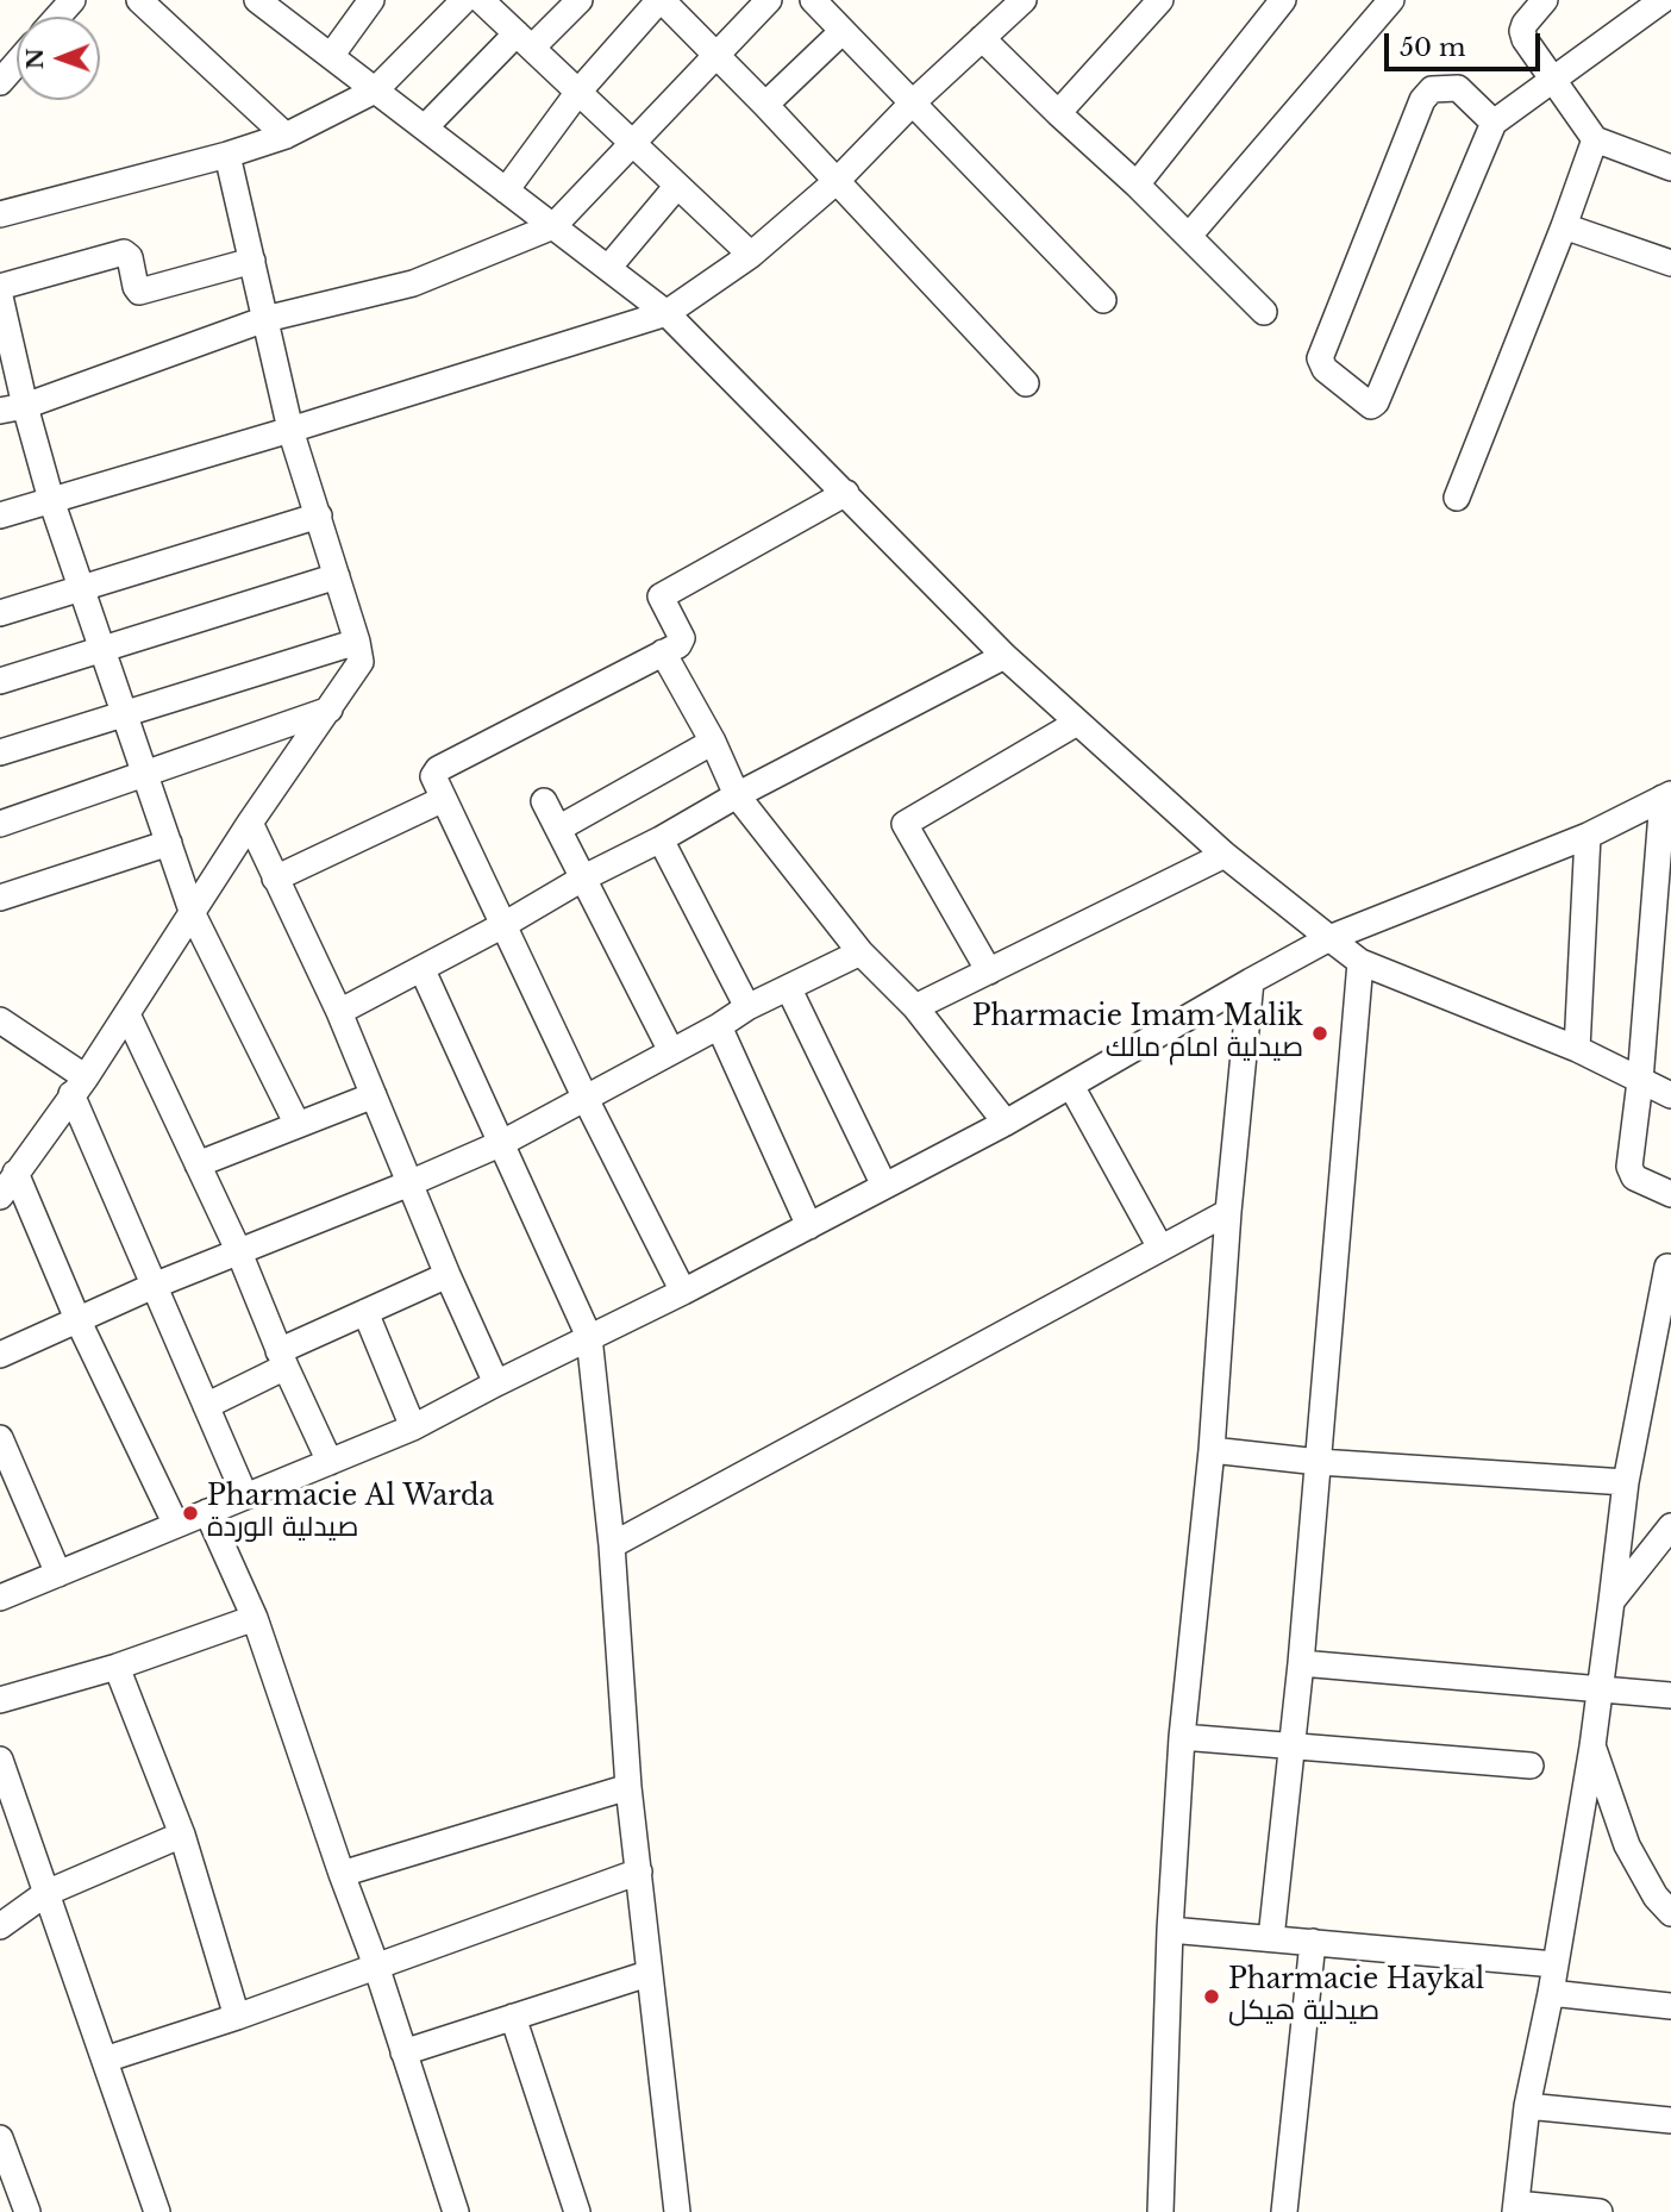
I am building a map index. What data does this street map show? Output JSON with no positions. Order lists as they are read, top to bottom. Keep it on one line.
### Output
{"places":["Pharmacie Imam Malik صيدلية امام مالك","Pharmacie Al Warda صيدلية الوردة","Pharmacie Haykal صيدلية هيكل"],"scale_bar":"50 m","north":"left"}
